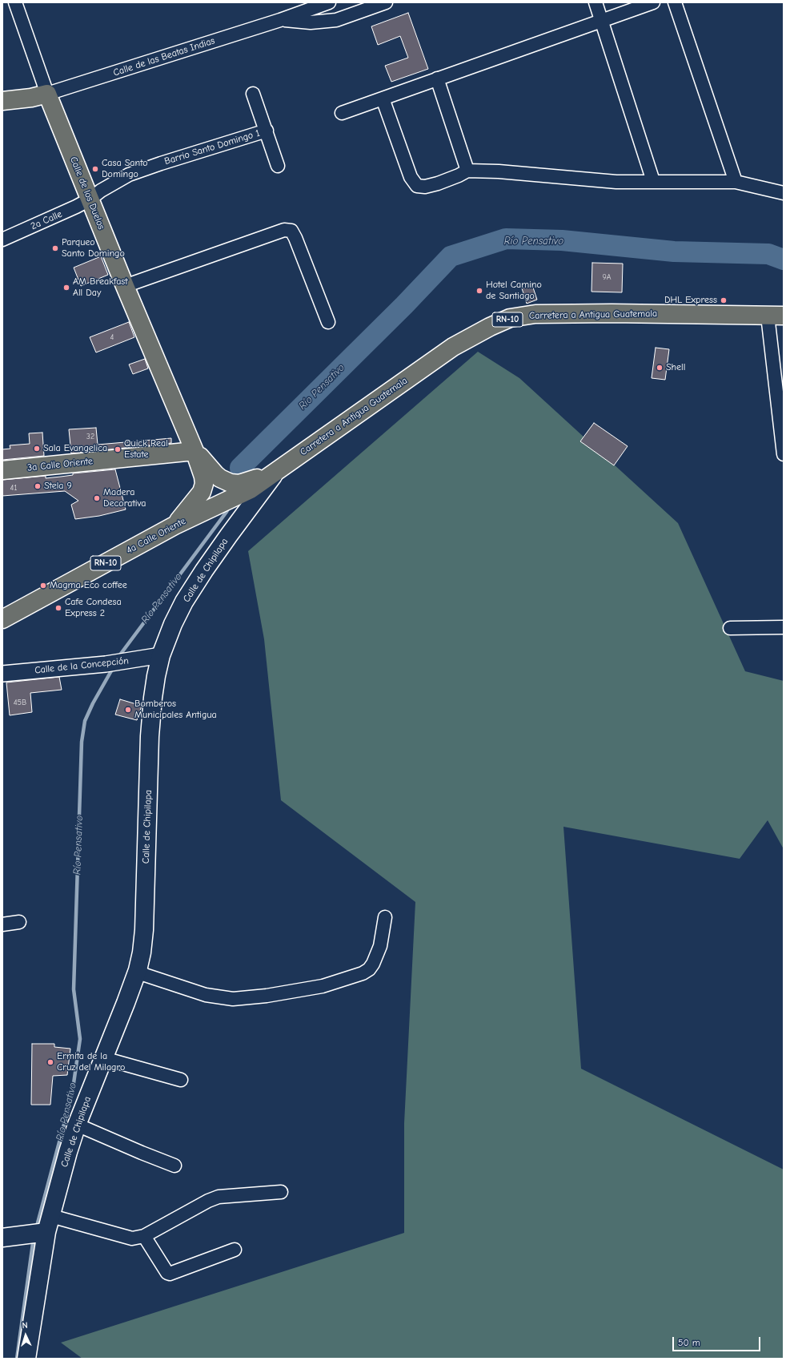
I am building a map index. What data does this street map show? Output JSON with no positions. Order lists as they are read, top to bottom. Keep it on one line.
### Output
{"streets":{"main road":["Calle de los Duelos","Carretera a Antigua Guatemala","RN-10","3a Calle Oriente","4a Calle Oriente","Calle de Chipilapa"],"street":["Calle de las Beatas Indias","Barrio Santo Domingo 1","2a Calle","Calle de la Concepción"]},"crossings":[["Calle de las Beatas Indias","Calle de los Duelos"],["Barrio Santo Domingo 1","Calle de los Duelos"],["Barrio Santo Domingo 1","2a Calle"],["Calle de los Duelos","2a Calle"],["Calle de los Duelos","RN-10"],["Calle de los Duelos","3a Calle Oriente"],["Calle de los Duelos","4a Calle Oriente"],["Carretera a Antigua Guatemala","RN-10"],["Carretera a Antigua Guatemala","Calle de Chipilapa"],["RN-10","4a Calle Oriente"],["RN-10","Calle de Chipilapa"],["Calle de Chipilapa","Calle de la Concepción"]],"water":["Río Pensativo"],"places":["Casa Santo Domingo","Parqueo Santo Domingo","AM Breakfast All Day","Hotel Camino de Santiago","DHL Express","Shell","Sala Evangelica","Quick Real Estate","Stela 9","Madera Decorativa","Magma Eco coffee","Cafe Condesa Express 2","Bomberos Municipales Antigua","Ermita de la Cruz del Milagro"],"house_numbers":["9A","4","32","41","45B"],"scale_bar":"50 m","north":"top"}
